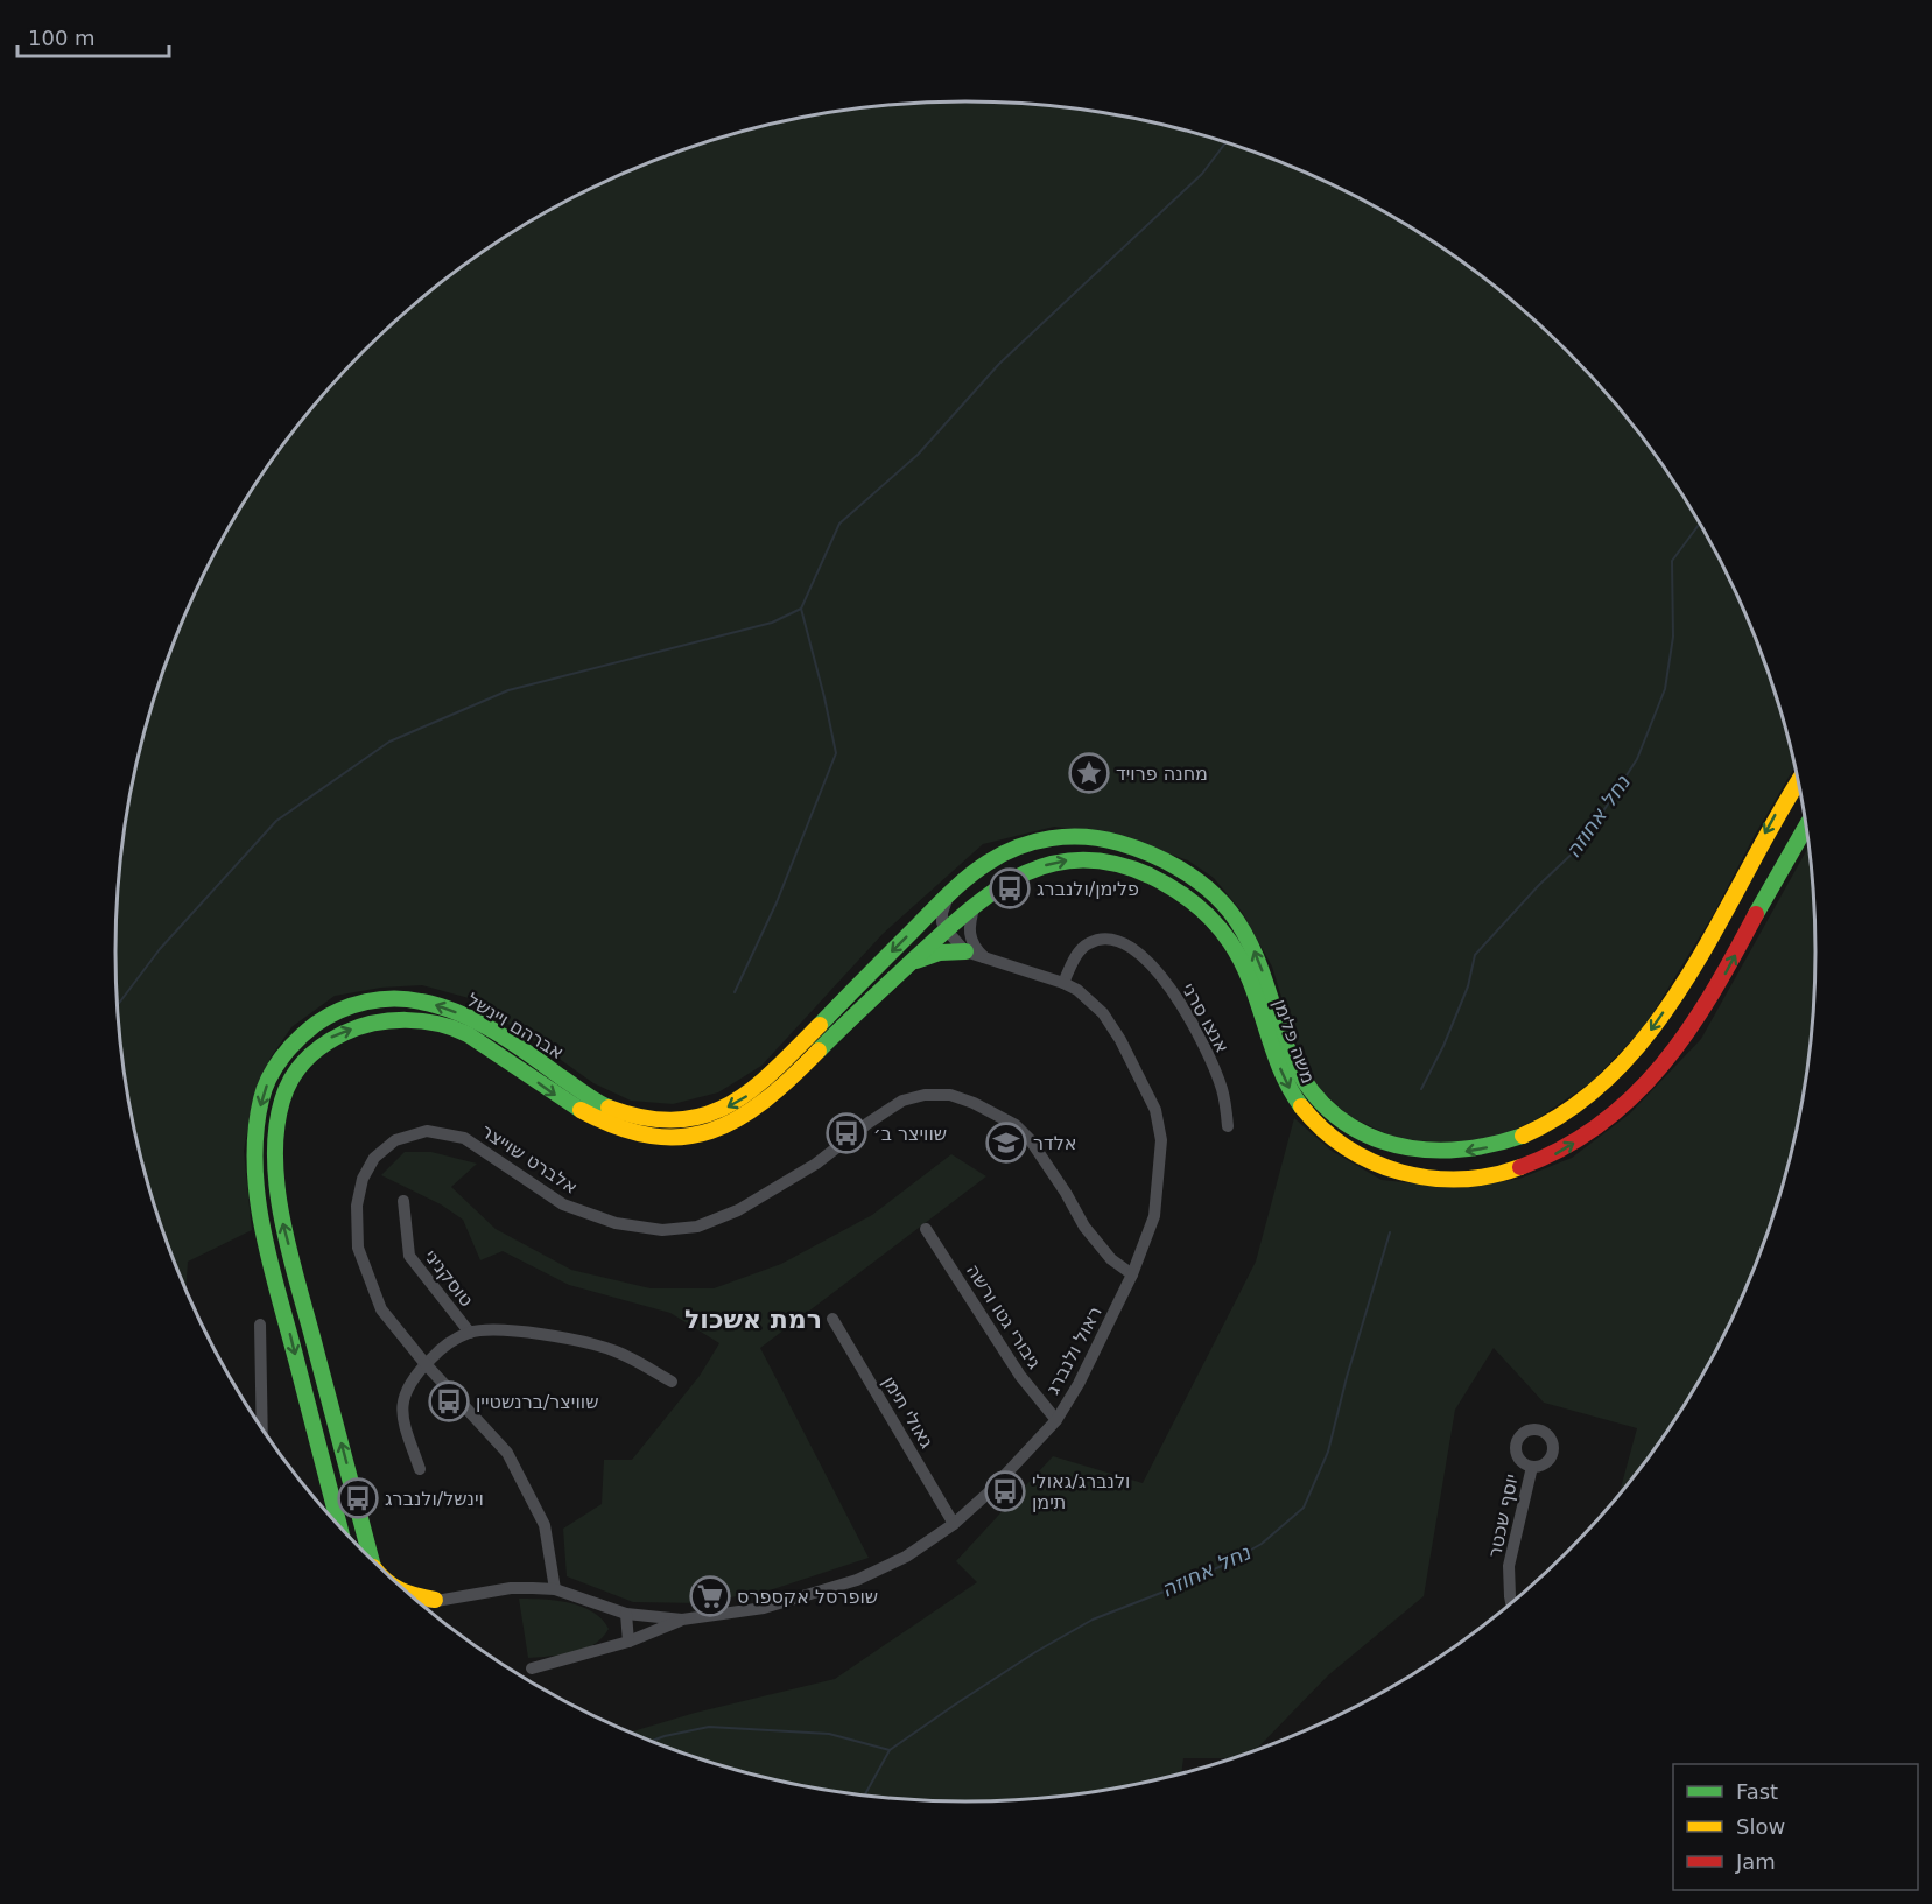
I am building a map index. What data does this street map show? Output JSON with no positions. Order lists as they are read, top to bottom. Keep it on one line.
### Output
{"streets":{"main road":["אברהם ויינשל","משה פלימן"],"street":["אנצו סרני","אלברט שוייצר","טוסקניני","גיבורי גטו ורשה","ראול ולנברג","גאולי תימן","יוסף שכטר"]},"crossings":[["אנצו סרני","ראול ולנברג"],["אברהם ויינשל","משה פלימן"],["אלברט שוייצר","ראול ולנברג"],["גיבורי גטו ורשה","ראול ולנברג"],["ראול ולנברג","גאולי תימן"]],"districts":["רמת אשכול"],"water":["נחל אחוזה"],"places":{"place":["מחנה פרויד"],"bus stop":["פלימן/ולנברג","שוויצר ב׳","שוויצר/ברנשטיין","ולנברג/גאולי תימן","וינשל/ולנברג"],"school or university":["אלדר"],"supermarket":["שופרסל אקספרס"]},"legend":["Fast","Slow","Jam"],"scale_bar":"100 m"}
